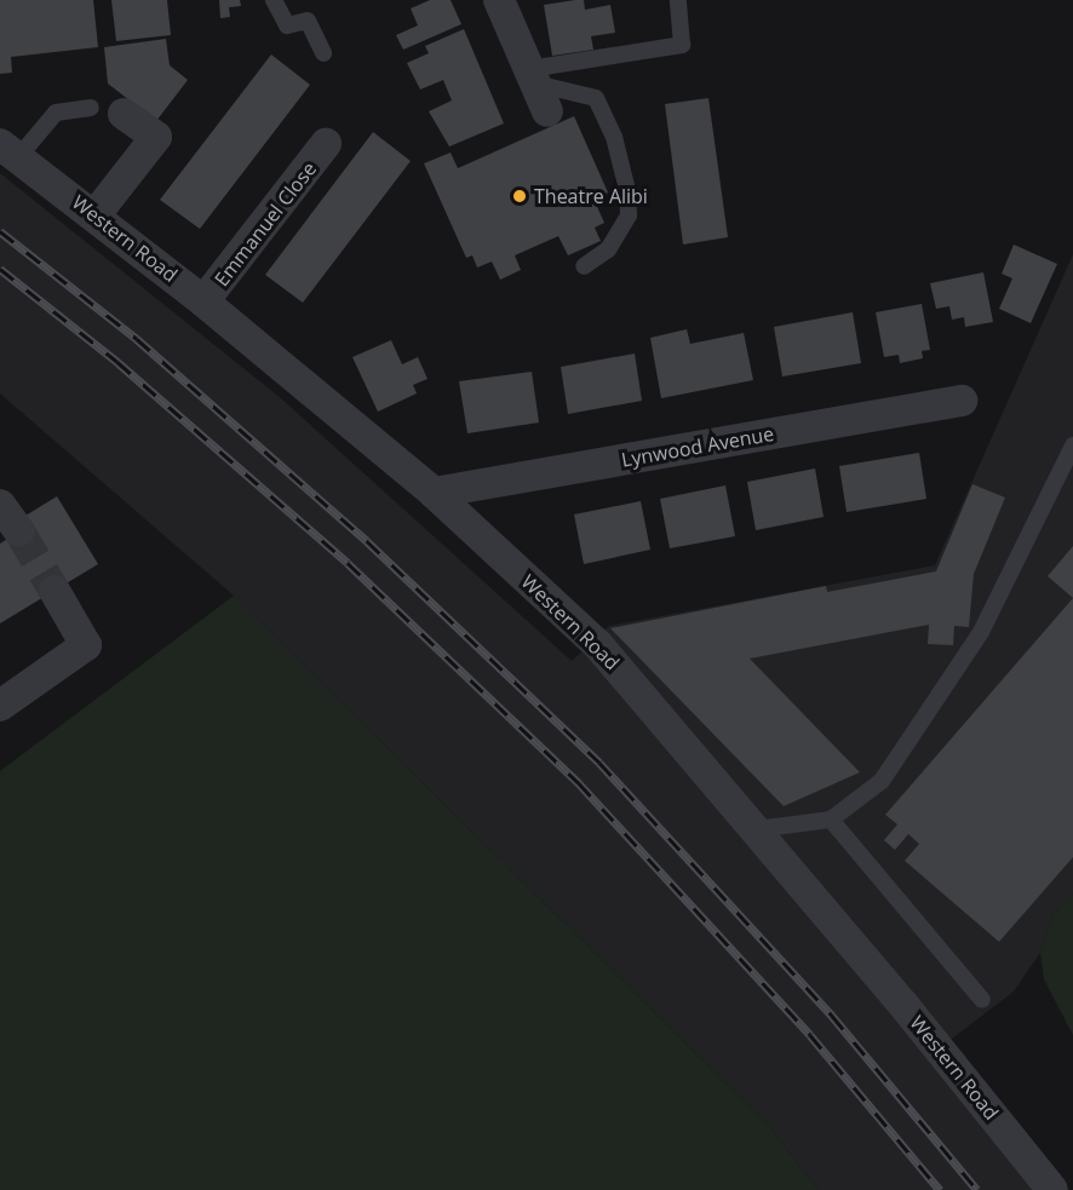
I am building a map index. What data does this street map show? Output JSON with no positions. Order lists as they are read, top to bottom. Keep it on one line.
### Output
{"streets":{"street":["Emmanuel Close","Western Road","Lynwood Avenue"]},"crossings":[["Emmanuel Close","Western Road"],["Western Road","Lynwood Avenue"]],"places":["Theatre Alibi"]}
